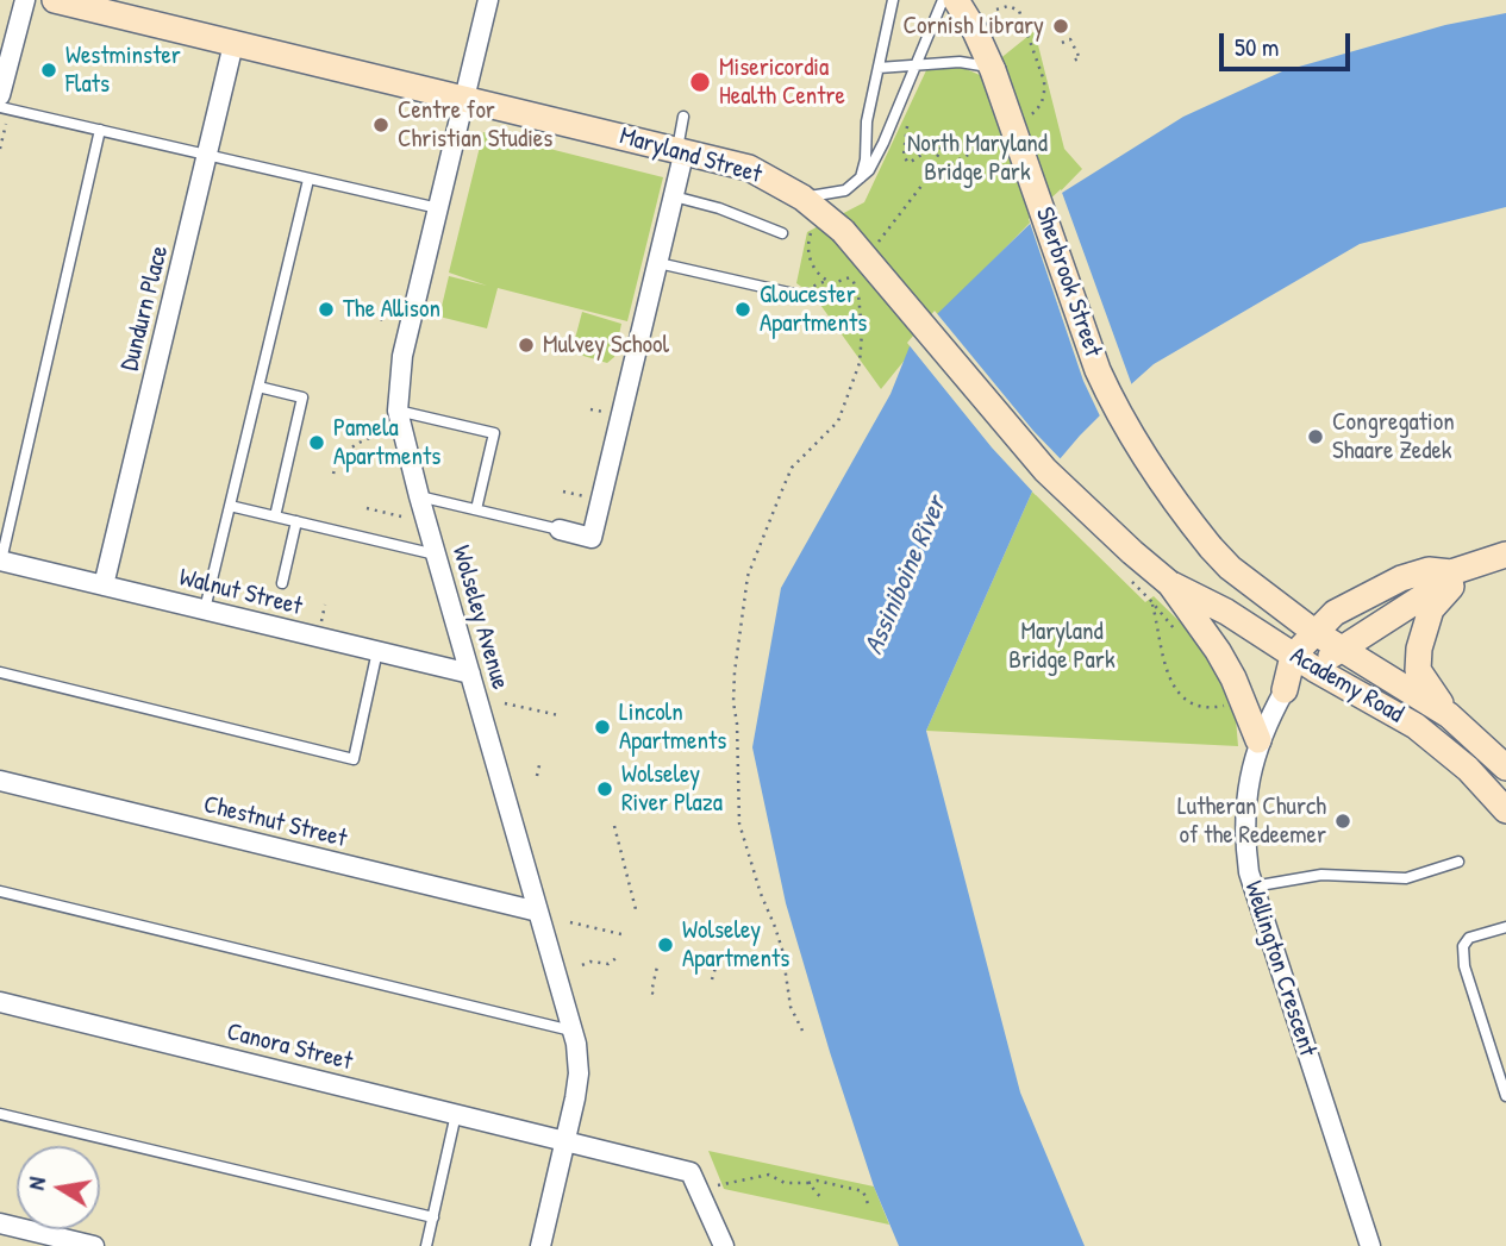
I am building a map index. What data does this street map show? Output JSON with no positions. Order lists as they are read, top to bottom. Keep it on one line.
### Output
{"streets":{"main road":["Maryland Street","Sherbrook Street","Academy Road","Wellington Crescent"],"street":["Dundurn Place","Walnut Street","Wolseley Avenue","Chestnut Street","Canora Street"]},"crossings":[["Maryland Street","Dundurn Place"],["Maryland Street","Wolseley Avenue"],["Maryland Street","Academy Road"],["Sherbrook Street","Academy Road"],["Dundurn Place","Walnut Street"],["Walnut Street","Wolseley Avenue"],["Wolseley Avenue","Chestnut Street"],["Wolseley Avenue","Canora Street"],["Academy Road","Wellington Crescent"]],"water":["Assiniboine River"],"parks":["North Maryland Bridge Park","Maryland Bridge Park"],"places":["Cornish Library","Westminster Flats","Misericordia Health Centre","Centre for Christian Studies","The Allison","Gloucester Apartments","Mulvey School","Congregation Shaare Zedek","Pamela Apartments","Lincoln Apartments","Wolseley River Plaza","Lutheran Church of the Redeemer","Wolseley Apartments"],"scale_bar":"50 m","north":"left"}
